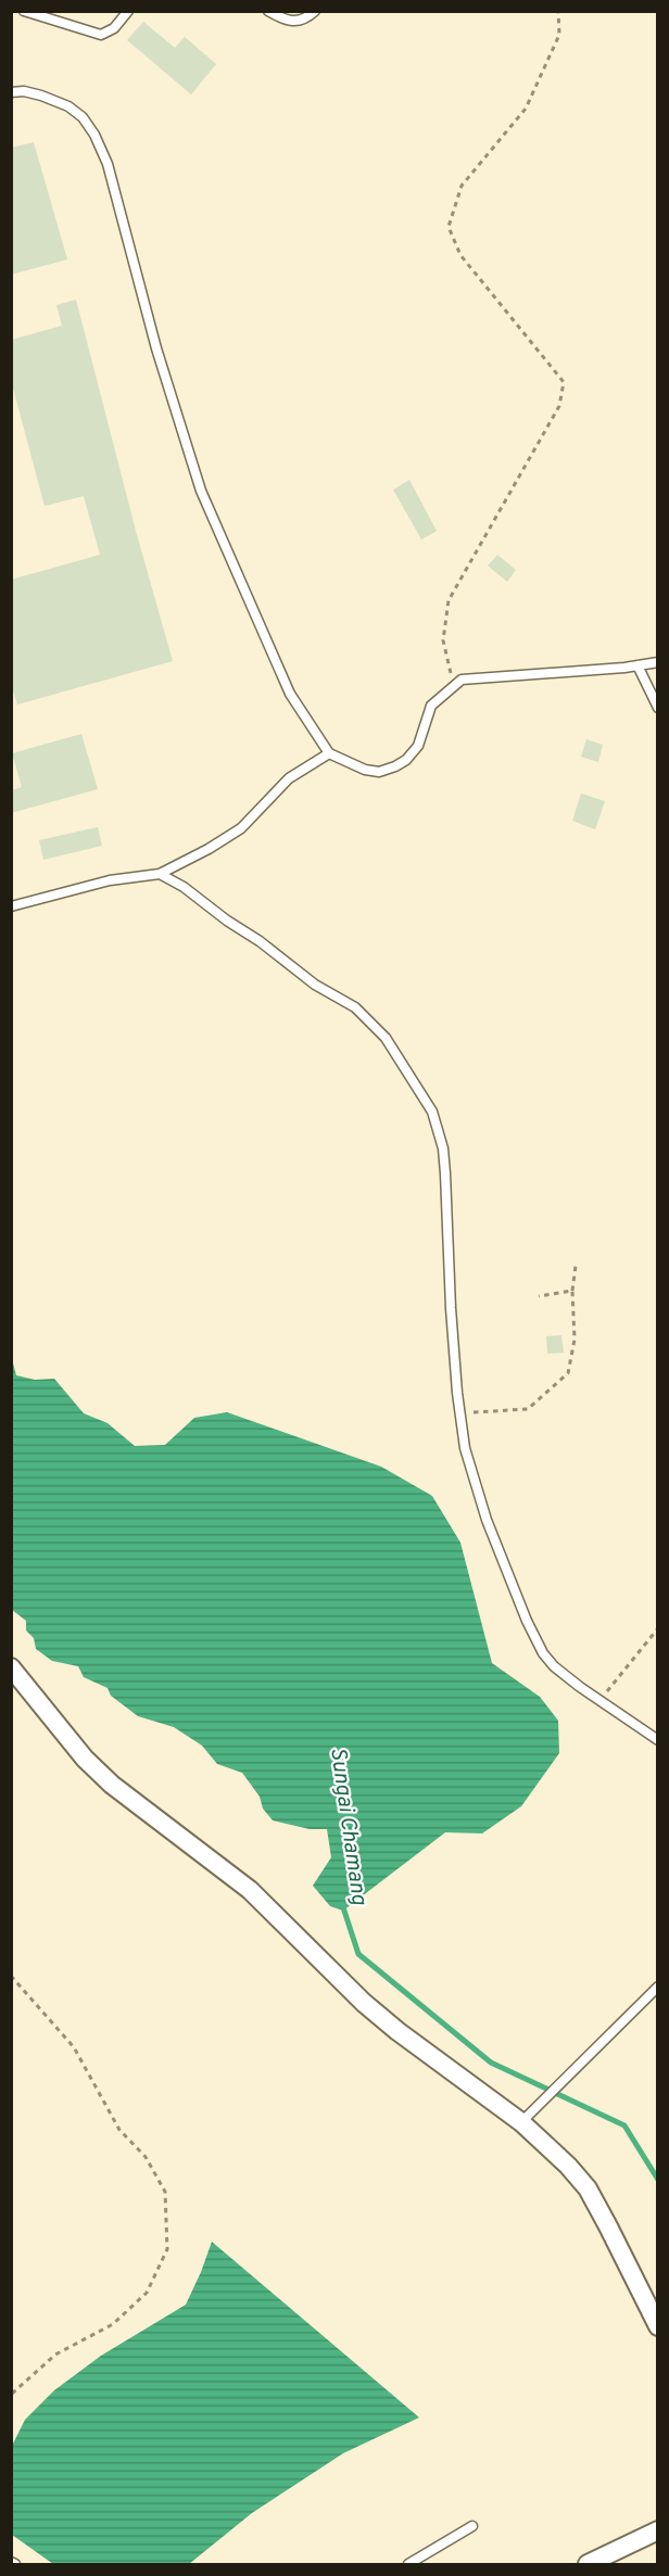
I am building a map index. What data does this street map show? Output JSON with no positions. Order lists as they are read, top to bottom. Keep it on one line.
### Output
{"water":["Sungai Chamang"]}
